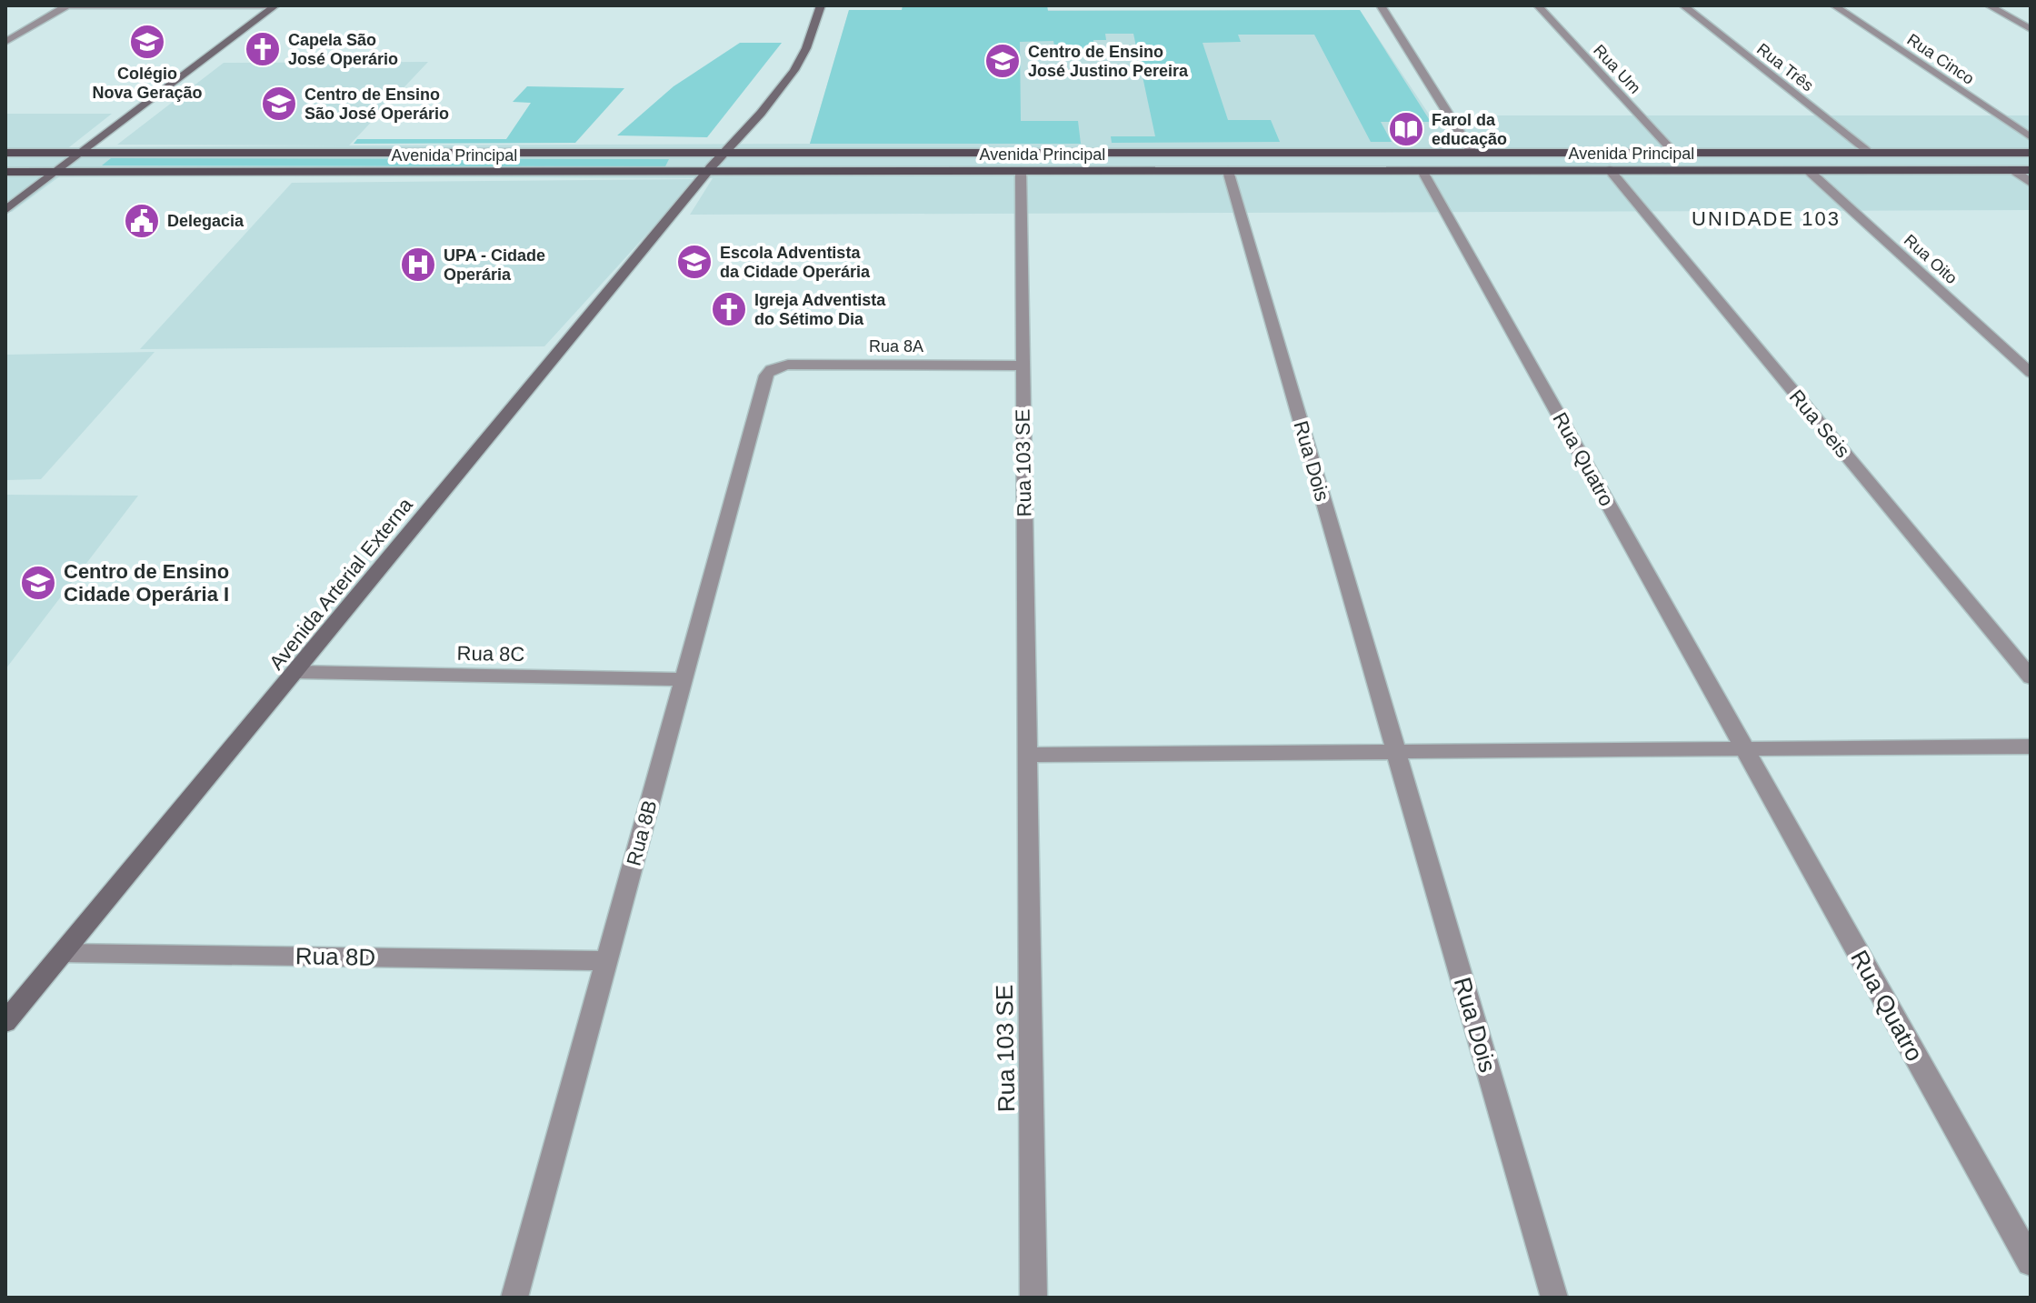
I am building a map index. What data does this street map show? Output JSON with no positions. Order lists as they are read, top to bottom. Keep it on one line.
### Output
{"streets":{"main road":["Avenida Principal","Avenida Arterial Externa"],"street":["Rua Cinco","Rua Três","Rua Um","Rua Oito","Rua 8A","Rua Seis","Rua Quatro","Rua Dois","Rua 103 SE","Rua 8C","Rua 8B","Rua 8D"]},"crossings":[["Rua Três","Avenida Principal"],["Rua Um","Avenida Principal"],["Avenida Principal","Rua Oito"],["Avenida Principal","Rua Seis"],["Avenida Principal","Rua Quatro"],["Avenida Principal","Rua Dois"],["Avenida Principal","Rua 103 SE"],["Avenida Principal","Avenida Arterial Externa"],["Rua 8A","Rua 103 SE"],["Rua 8A","Rua 8B"],["Avenida Arterial Externa","Rua 8C"],["Avenida Arterial Externa","Rua 8D"],["Rua 8C","Rua 8B"],["Rua 8B","Rua 8D"]],"districts":["UNIDADE 103"],"places":{"school or university":["Colégio Nova Geração","Centro de Ensino José Justino Pereira","Centro de Ensino São José Operário","Escola Adventista da Cidade Operária","Centro de Ensino Cidade Operária I"],"church":["Capela São José Operário","Igreja Adventista do Sétimo Dia"],"library":["Farol da educação"],"public building":["Delegacia"],"hospital":["UPA - Cidade Operária"]}}
